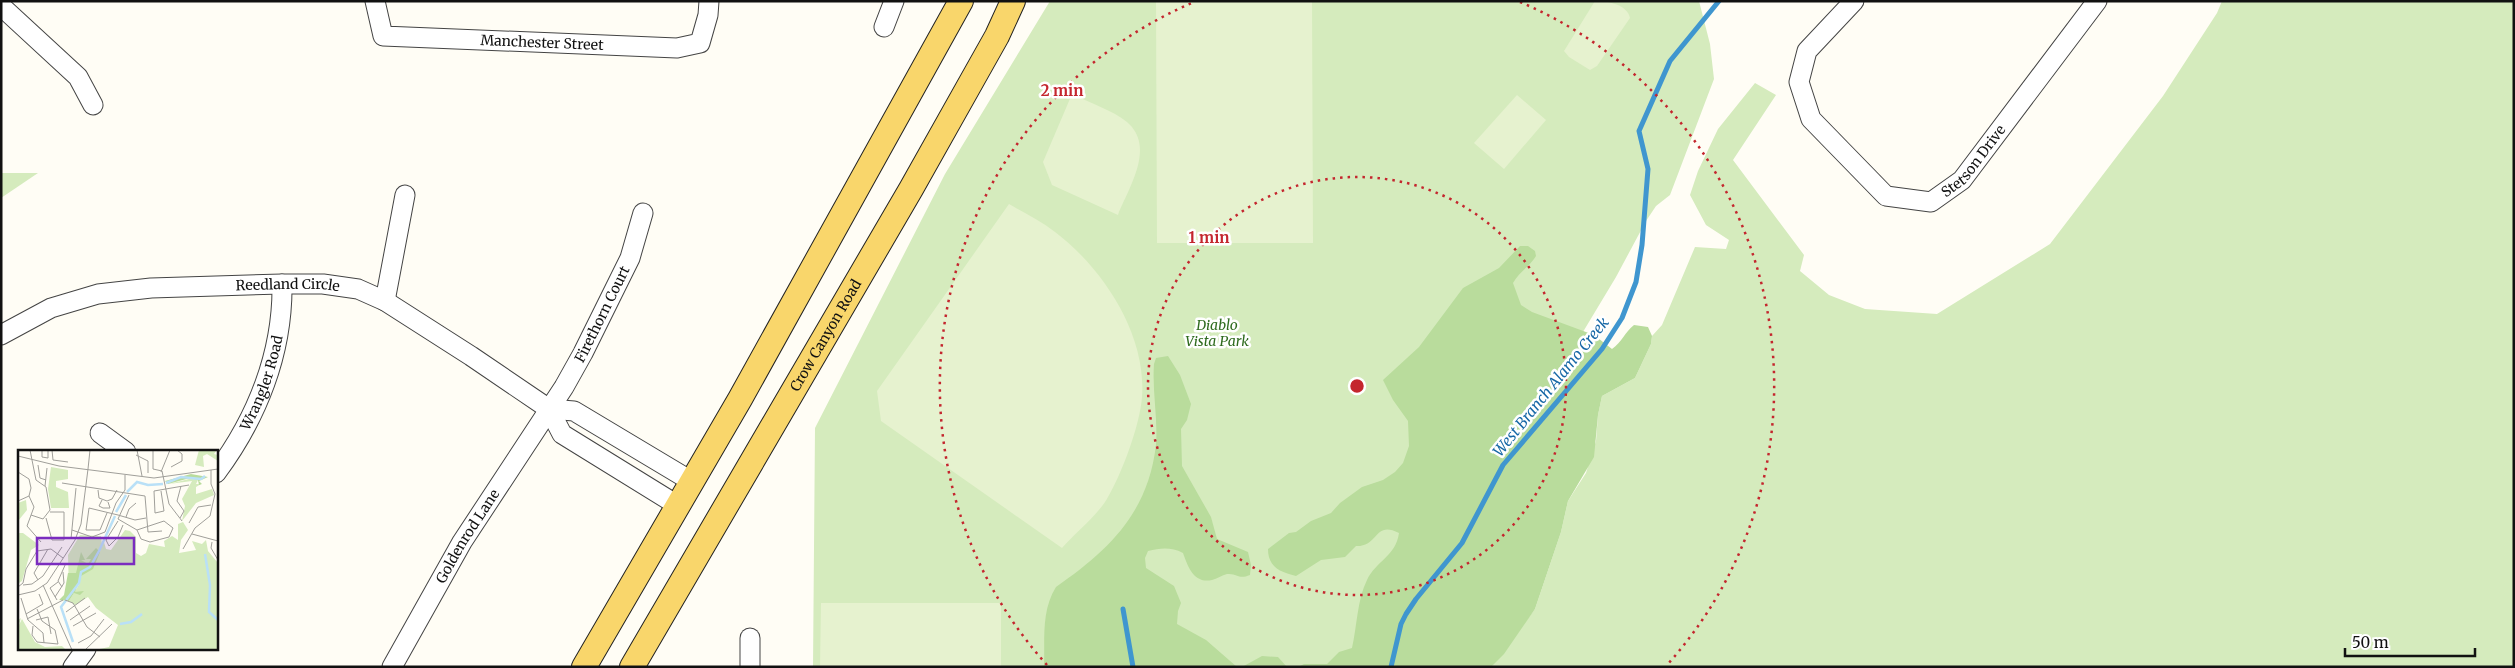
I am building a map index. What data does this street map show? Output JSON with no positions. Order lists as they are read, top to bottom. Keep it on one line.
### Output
{"streets":{"main road":["Crow Canyon Road"],"street":["Manchester Street","Stetson Drive","Reedland Circle","Firethorn Court","Wrangler Road","Goldenrod Lane"]},"crossings":[["Reedland Circle","Firethorn Court"],["Reedland Circle","Wrangler Road"],["Reedland Circle","Goldenrod Lane"],["Firethorn Court","Goldenrod Lane"]],"water":["West Branch Alamo Creek"],"parks":["Diablo Vista Park"],"scale_bar":"50 m","rings":["2 min","1 min"]}
